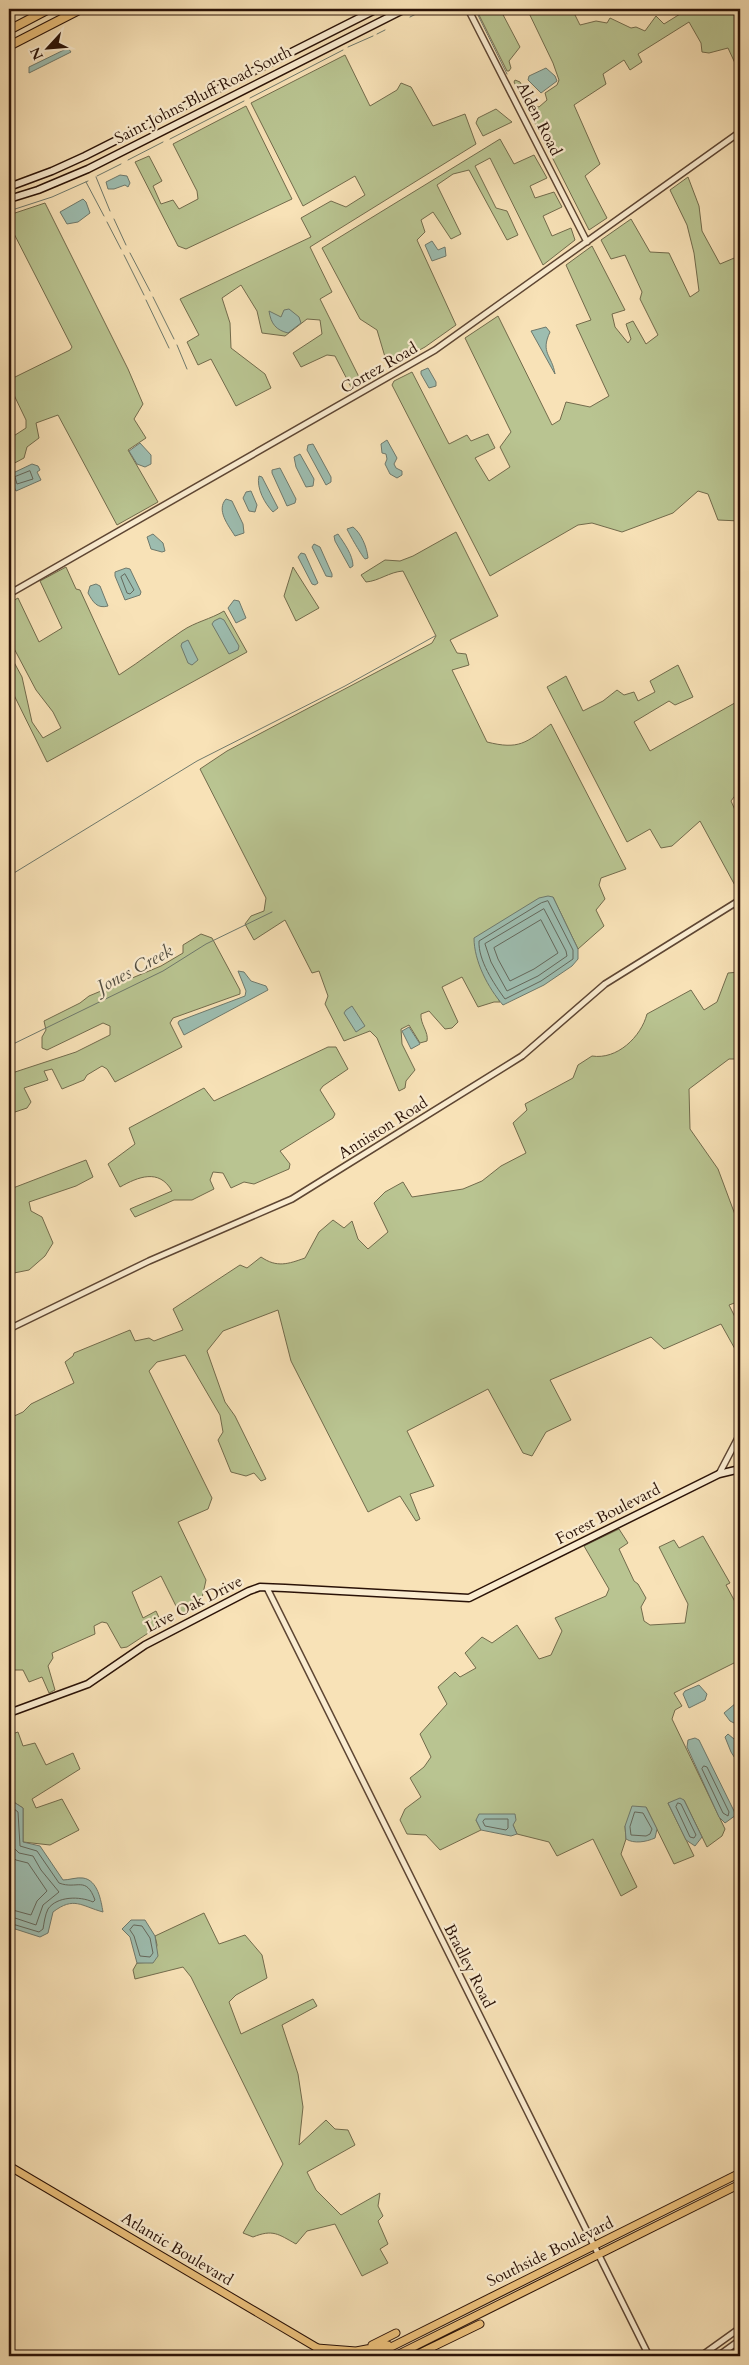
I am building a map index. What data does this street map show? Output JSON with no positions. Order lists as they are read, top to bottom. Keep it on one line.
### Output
{"streets":{"main road":["Saint Johns Bluff Road South","Forest Boulevard","Live Oak Drive","Atlantic Boulevard","Southside Boulevard"],"street":["Alden Road","Cortez Road","Anniston Road","Bradley Road"]},"crossings":[["Alden Road","Cortez Road"],["Forest Boulevard","Live Oak Drive"],["Live Oak Drive","Bradley Road"],["Bradley Road","Southside Boulevard"]],"water":["Jones Creek"],"north":"bottom left"}
